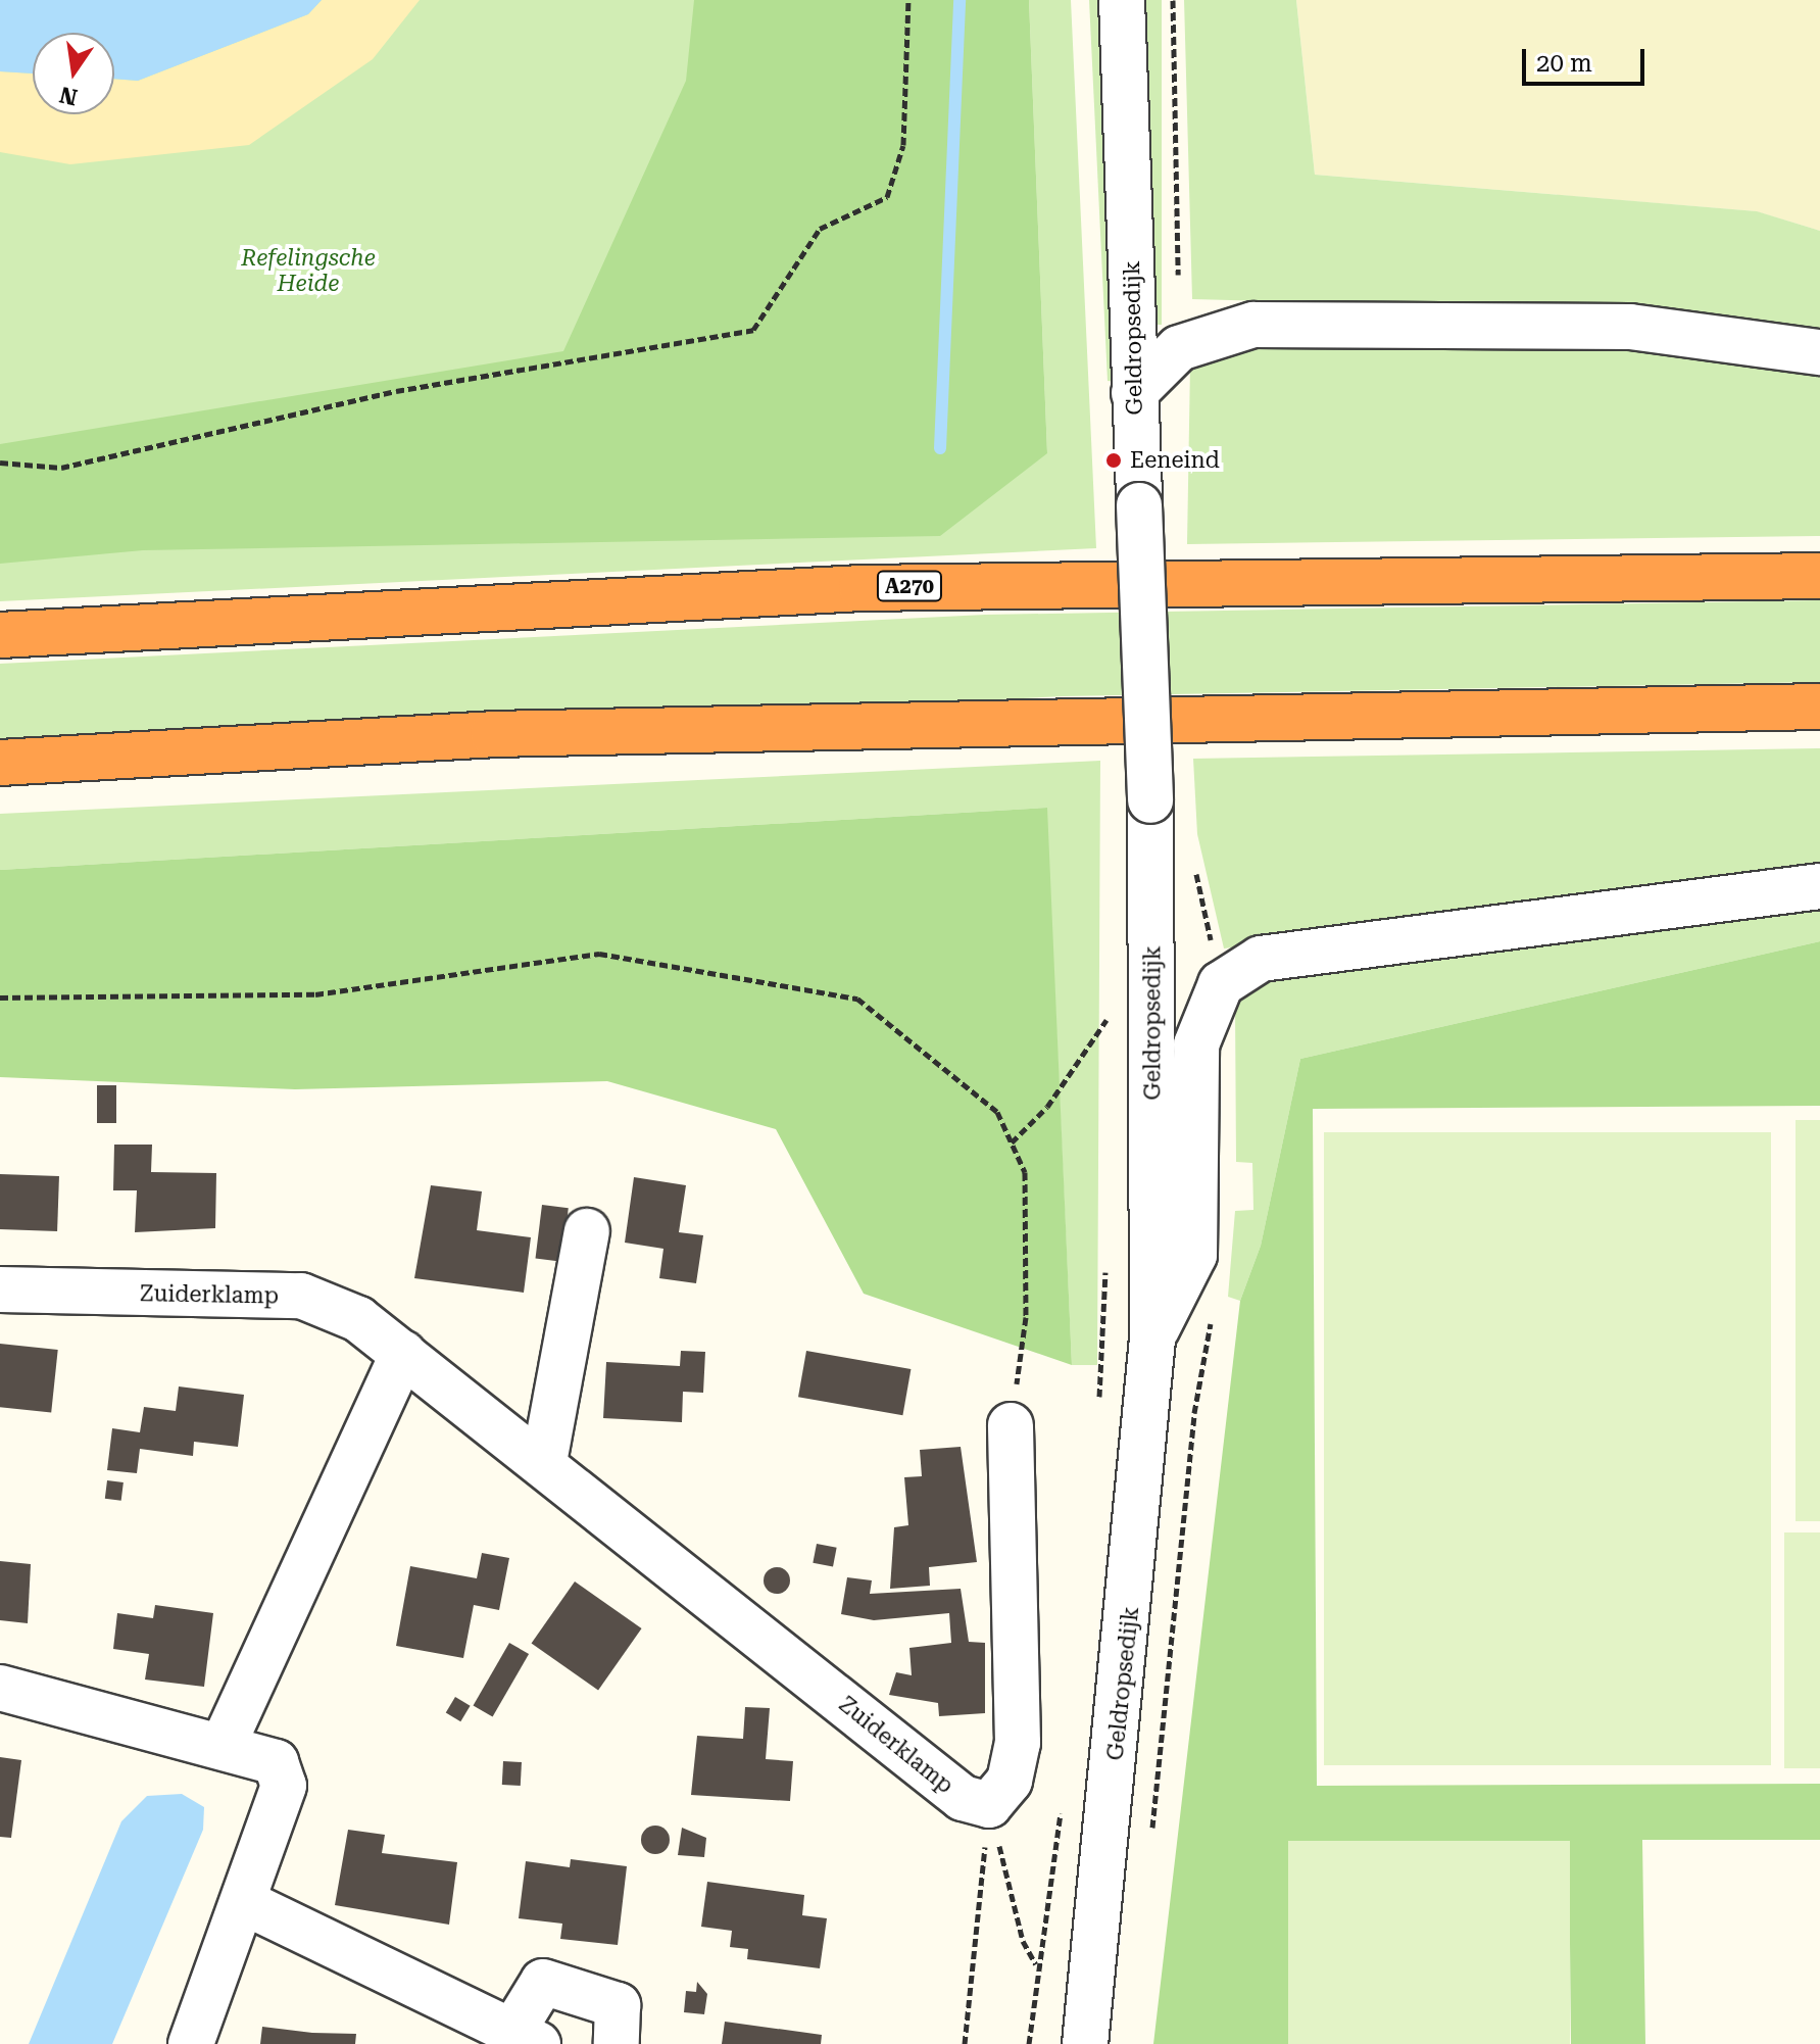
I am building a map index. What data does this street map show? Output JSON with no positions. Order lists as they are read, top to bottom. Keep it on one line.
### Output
{"streets":{"highway":["A270"],"street":["Geldropsedijk","Zuiderklamp"]},"parks":["Refelingsche Heide"],"places":["Eeneind"],"scale_bar":"20 m","north":"bottom"}
